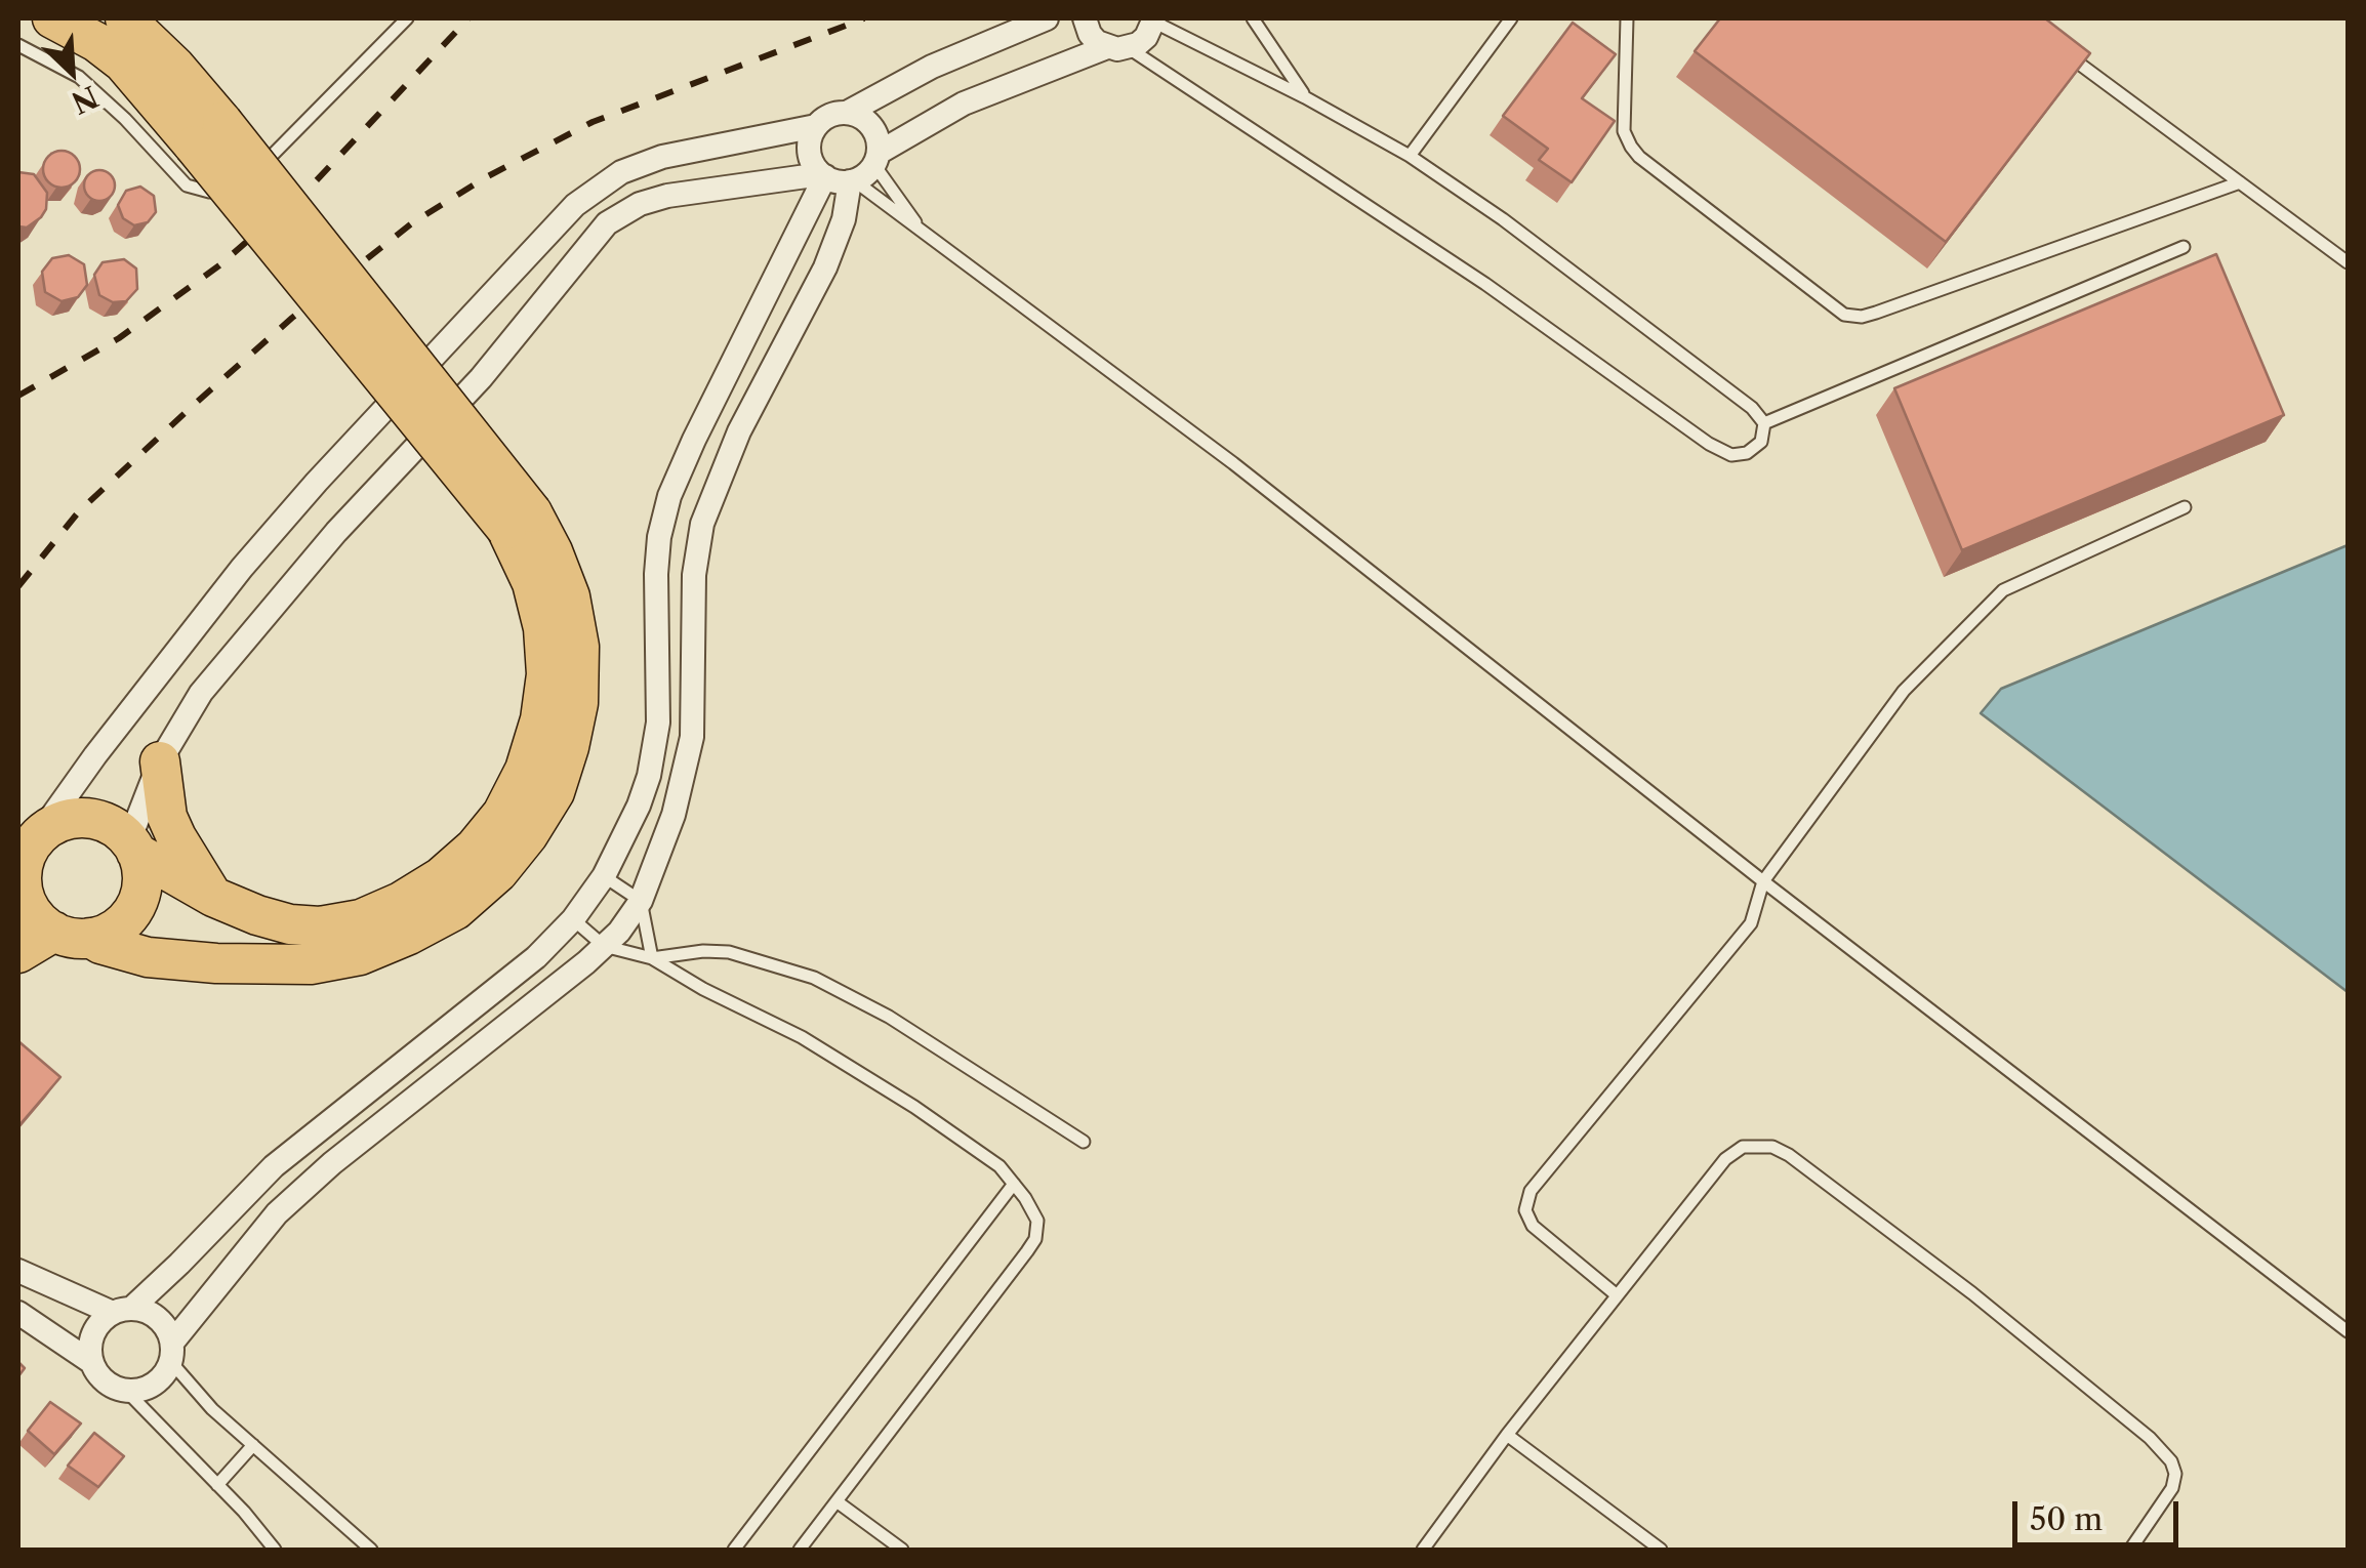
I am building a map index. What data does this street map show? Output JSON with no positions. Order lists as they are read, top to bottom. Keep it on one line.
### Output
{"scale_bar":"50 m","north":"bottom right"}
